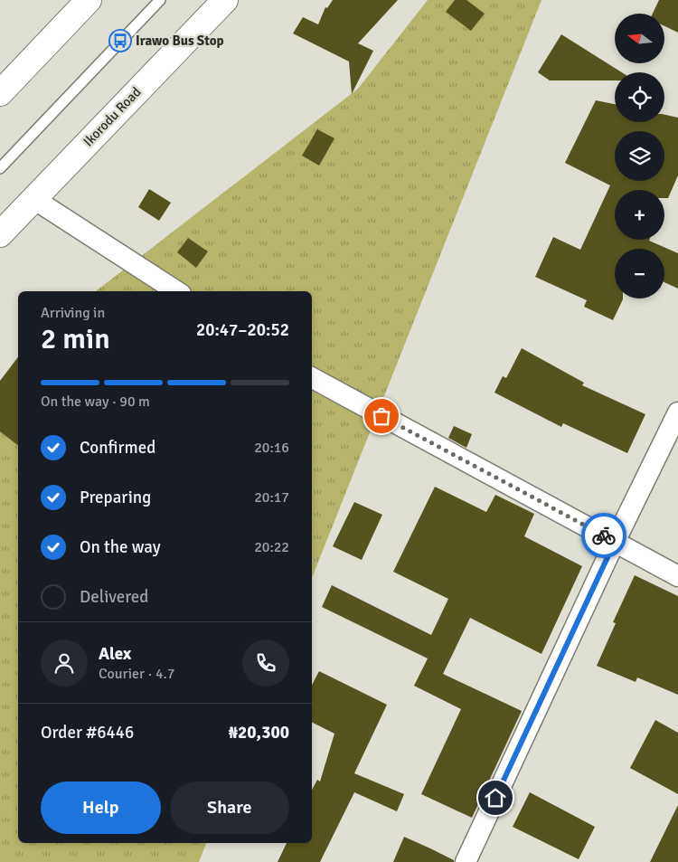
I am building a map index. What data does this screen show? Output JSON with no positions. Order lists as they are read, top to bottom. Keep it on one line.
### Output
{"streets":{"highway":["Ikorodu Road"]},"places":{"bus stop":["Irawo Bus Stop"]},"north":"left","page":{"map_buttons":["+","−"],"heading":["2 min","Arriving in","20:47–20:52"],"panel":["Alex","Courier · 4.7","Order #6446","₦20,300"],"bar":"On the way · 90 m","list":[["Confirmed","20:16"],["Preparing","20:17"],["On the way","20:22"],"Delivered"],"buttons":["Help","Share"]}}
